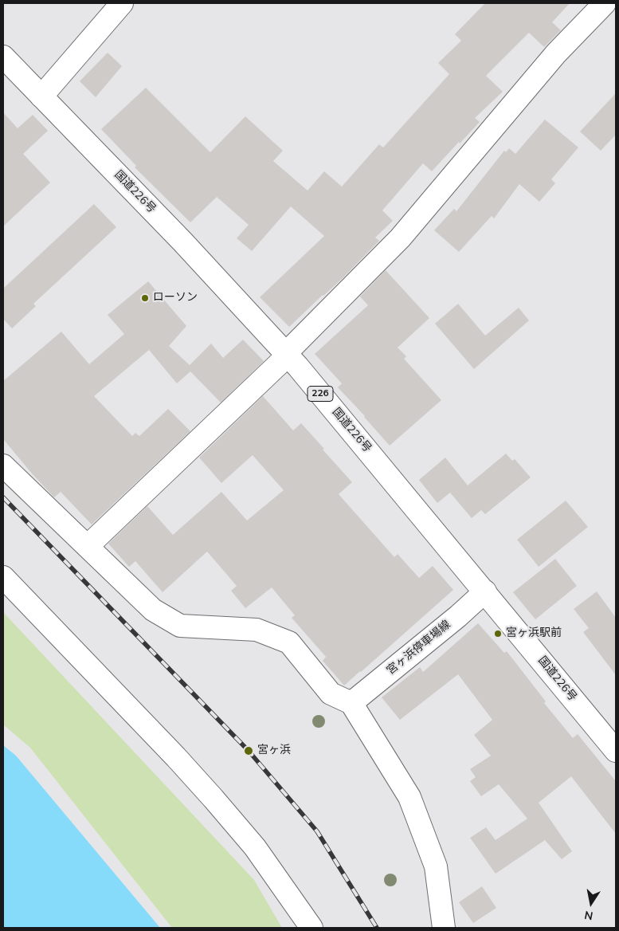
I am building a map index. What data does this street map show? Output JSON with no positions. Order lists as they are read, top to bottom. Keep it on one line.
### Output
{"streets":{"main road":["国道226号","226","宮ヶ浜停車場線"]},"crossings":[["国道226号","宮ヶ浜停車場線"]],"places":["ローソン","宮ヶ浜駅前","宮ヶ浜"],"north":"bottom"}
